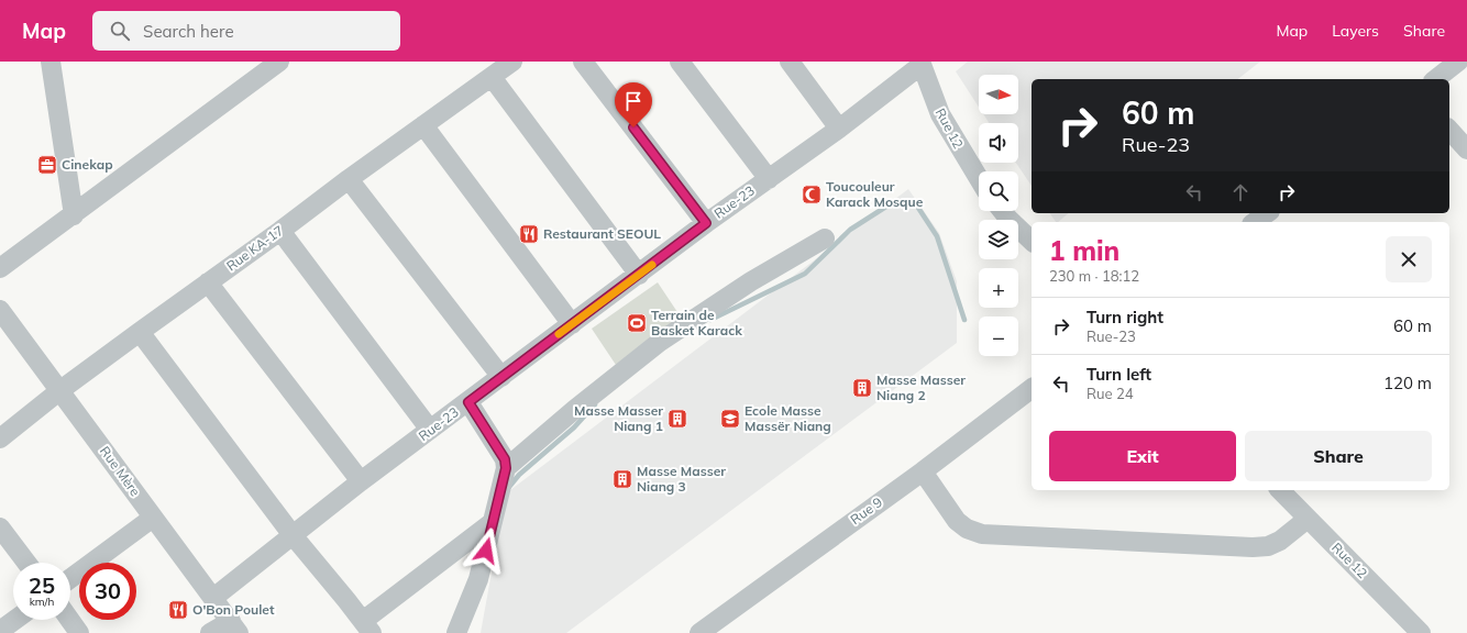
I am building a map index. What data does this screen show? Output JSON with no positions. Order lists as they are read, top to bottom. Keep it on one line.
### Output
{"streets":{"street":["Rue 12","Rue-23","Rue KA-17","Rue Mère","Rue 9"]},"crossings":[["Rue 12","Rue-23"],["Rue-23","Rue Mère"],["Rue KA-17","Rue Mère"]],"places":{"office":["Cinekap"],"mosque":["Toucouleur Karack Mosque"],"restaurant":["Restaurant SEOUL","O'Bon Poulet"],"sports":["Terrain de Basket Karack"],"building":["Masse Masser Niang 2","Masse Masser Niang 1","Masse Masser Niang 3"],"school or university":["Ecole Masse Massër Niang"]},"north":"right","page":{"header":"Map","search":"Search here","nav":["Map","Layers","Share"],"map_buttons":["+","−"],"turn":["60 m","Rue-23"],"heading":["1 min","230 m · 18:12"],"list":[{"name":"Turn right","note":"Rue-23","value":"60 m"},{"name":"Turn left","note":"Rue 24","value":"120 m"}],"buttons":["Exit","Share"],"speed":"25 km/h","limit":"30"}}
